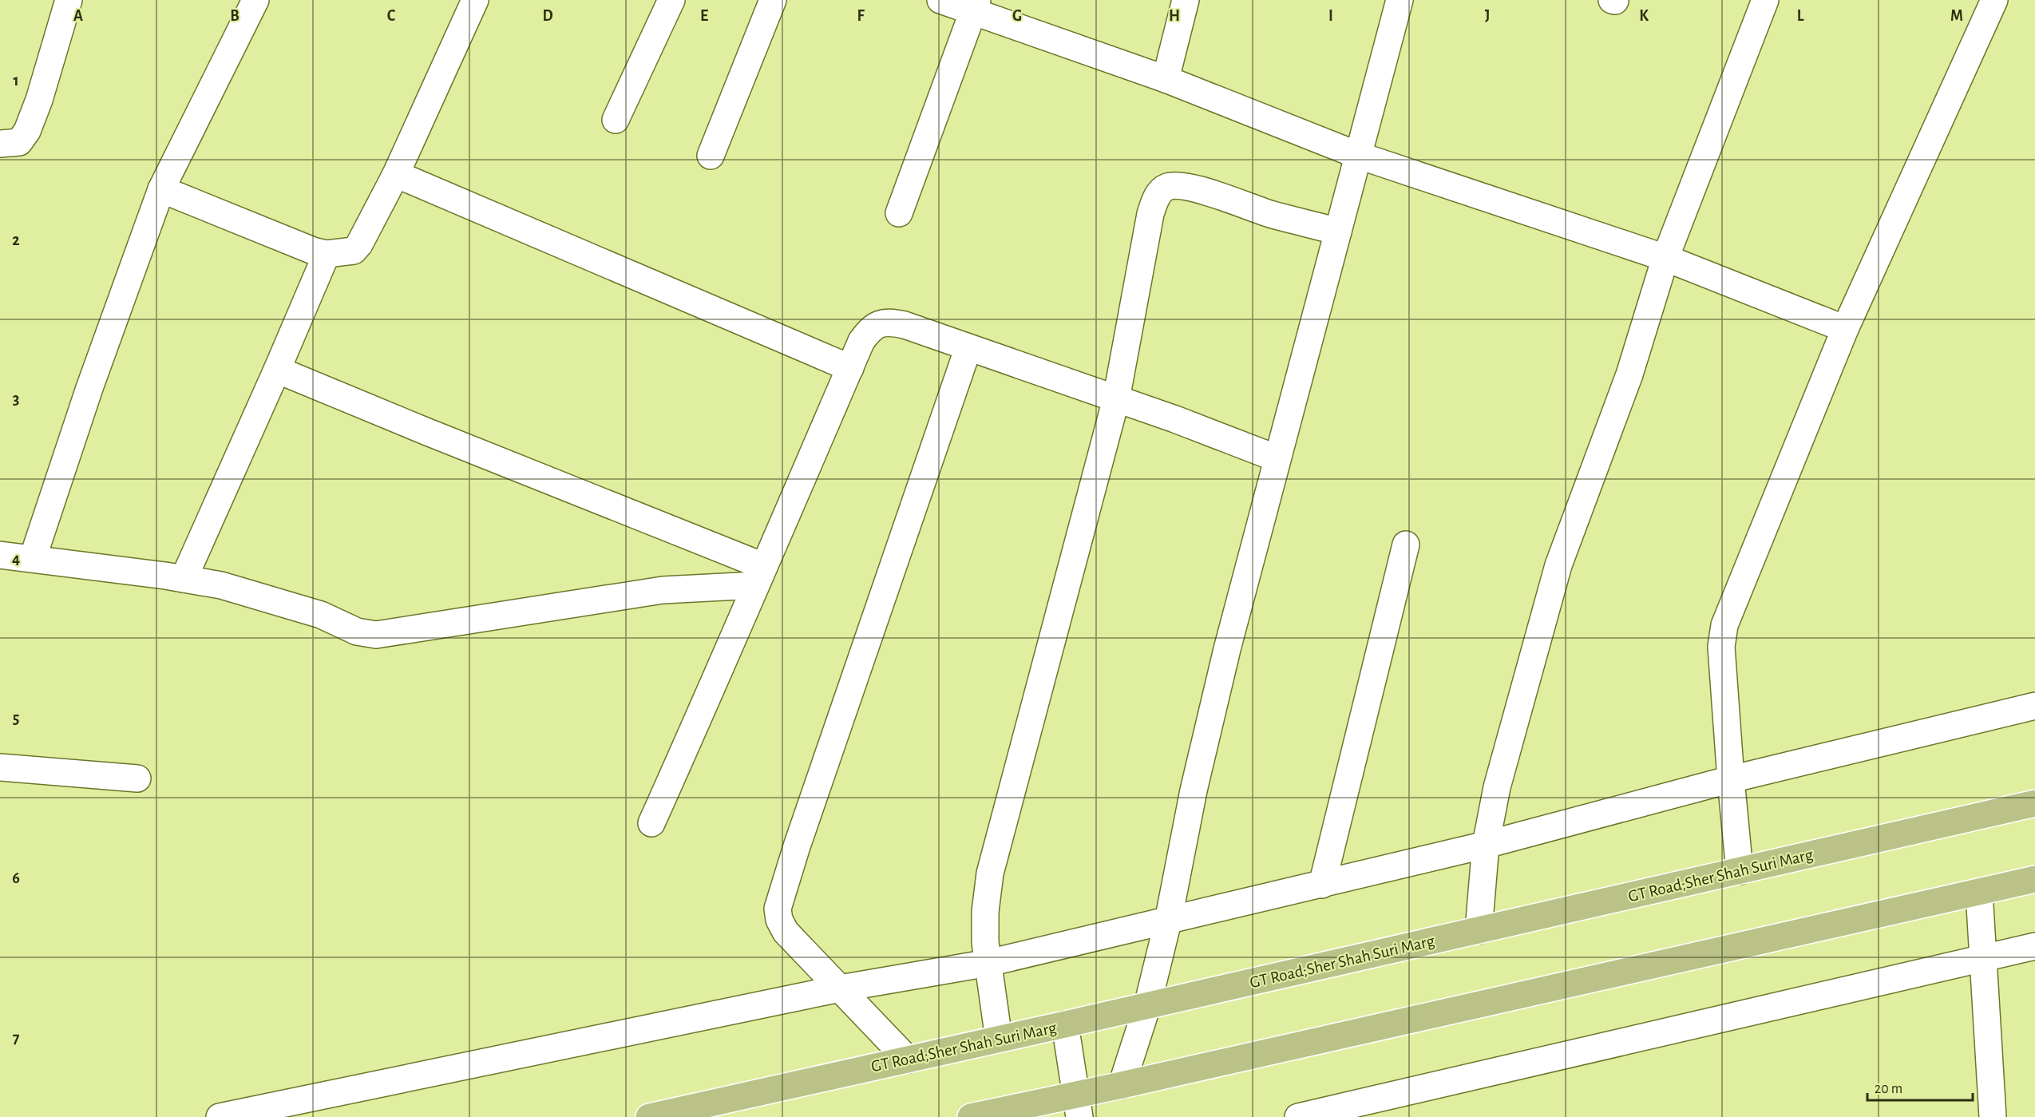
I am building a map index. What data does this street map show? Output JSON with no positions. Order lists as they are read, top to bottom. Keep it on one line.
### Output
{"streets":{"main road":["GT Road;Sher Shah Suri Marg"]},"scale_bar":"20 m","grid":{"columns":["A","B","C","D","E","F","G","H","I","J","K","L","M"],"rows":["1","2","3","4","5","6","7"]}}
